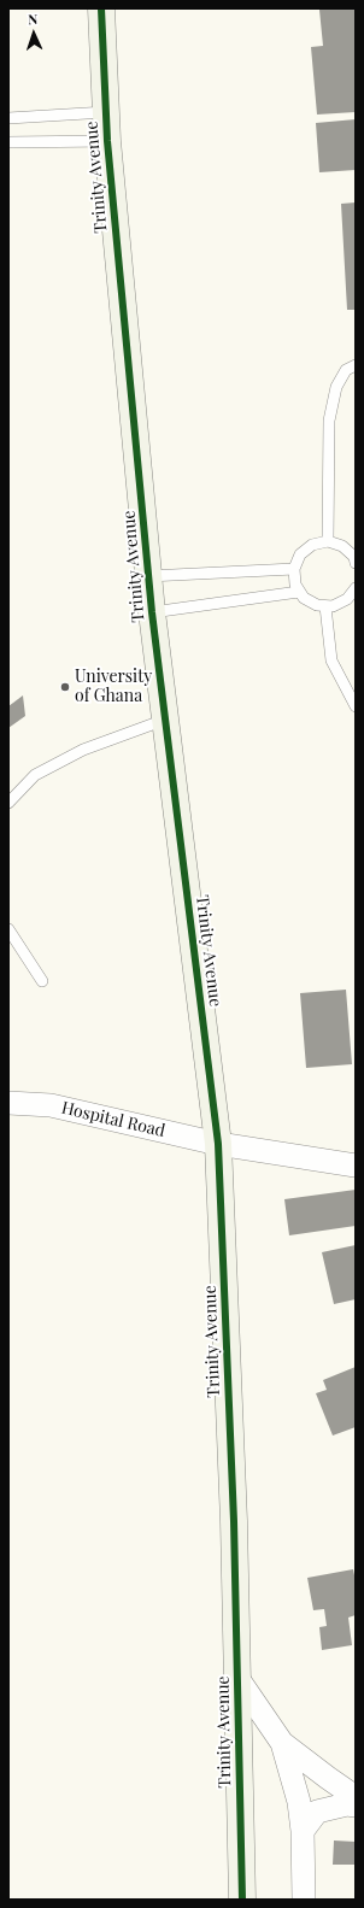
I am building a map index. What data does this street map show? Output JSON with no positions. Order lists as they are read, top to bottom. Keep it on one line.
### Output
{"streets":{"street":["Trinity Avenue","Hospital Road"]},"crossings":[["Trinity Avenue","Hospital Road"]],"places":["University of Ghana"],"north":"top"}
